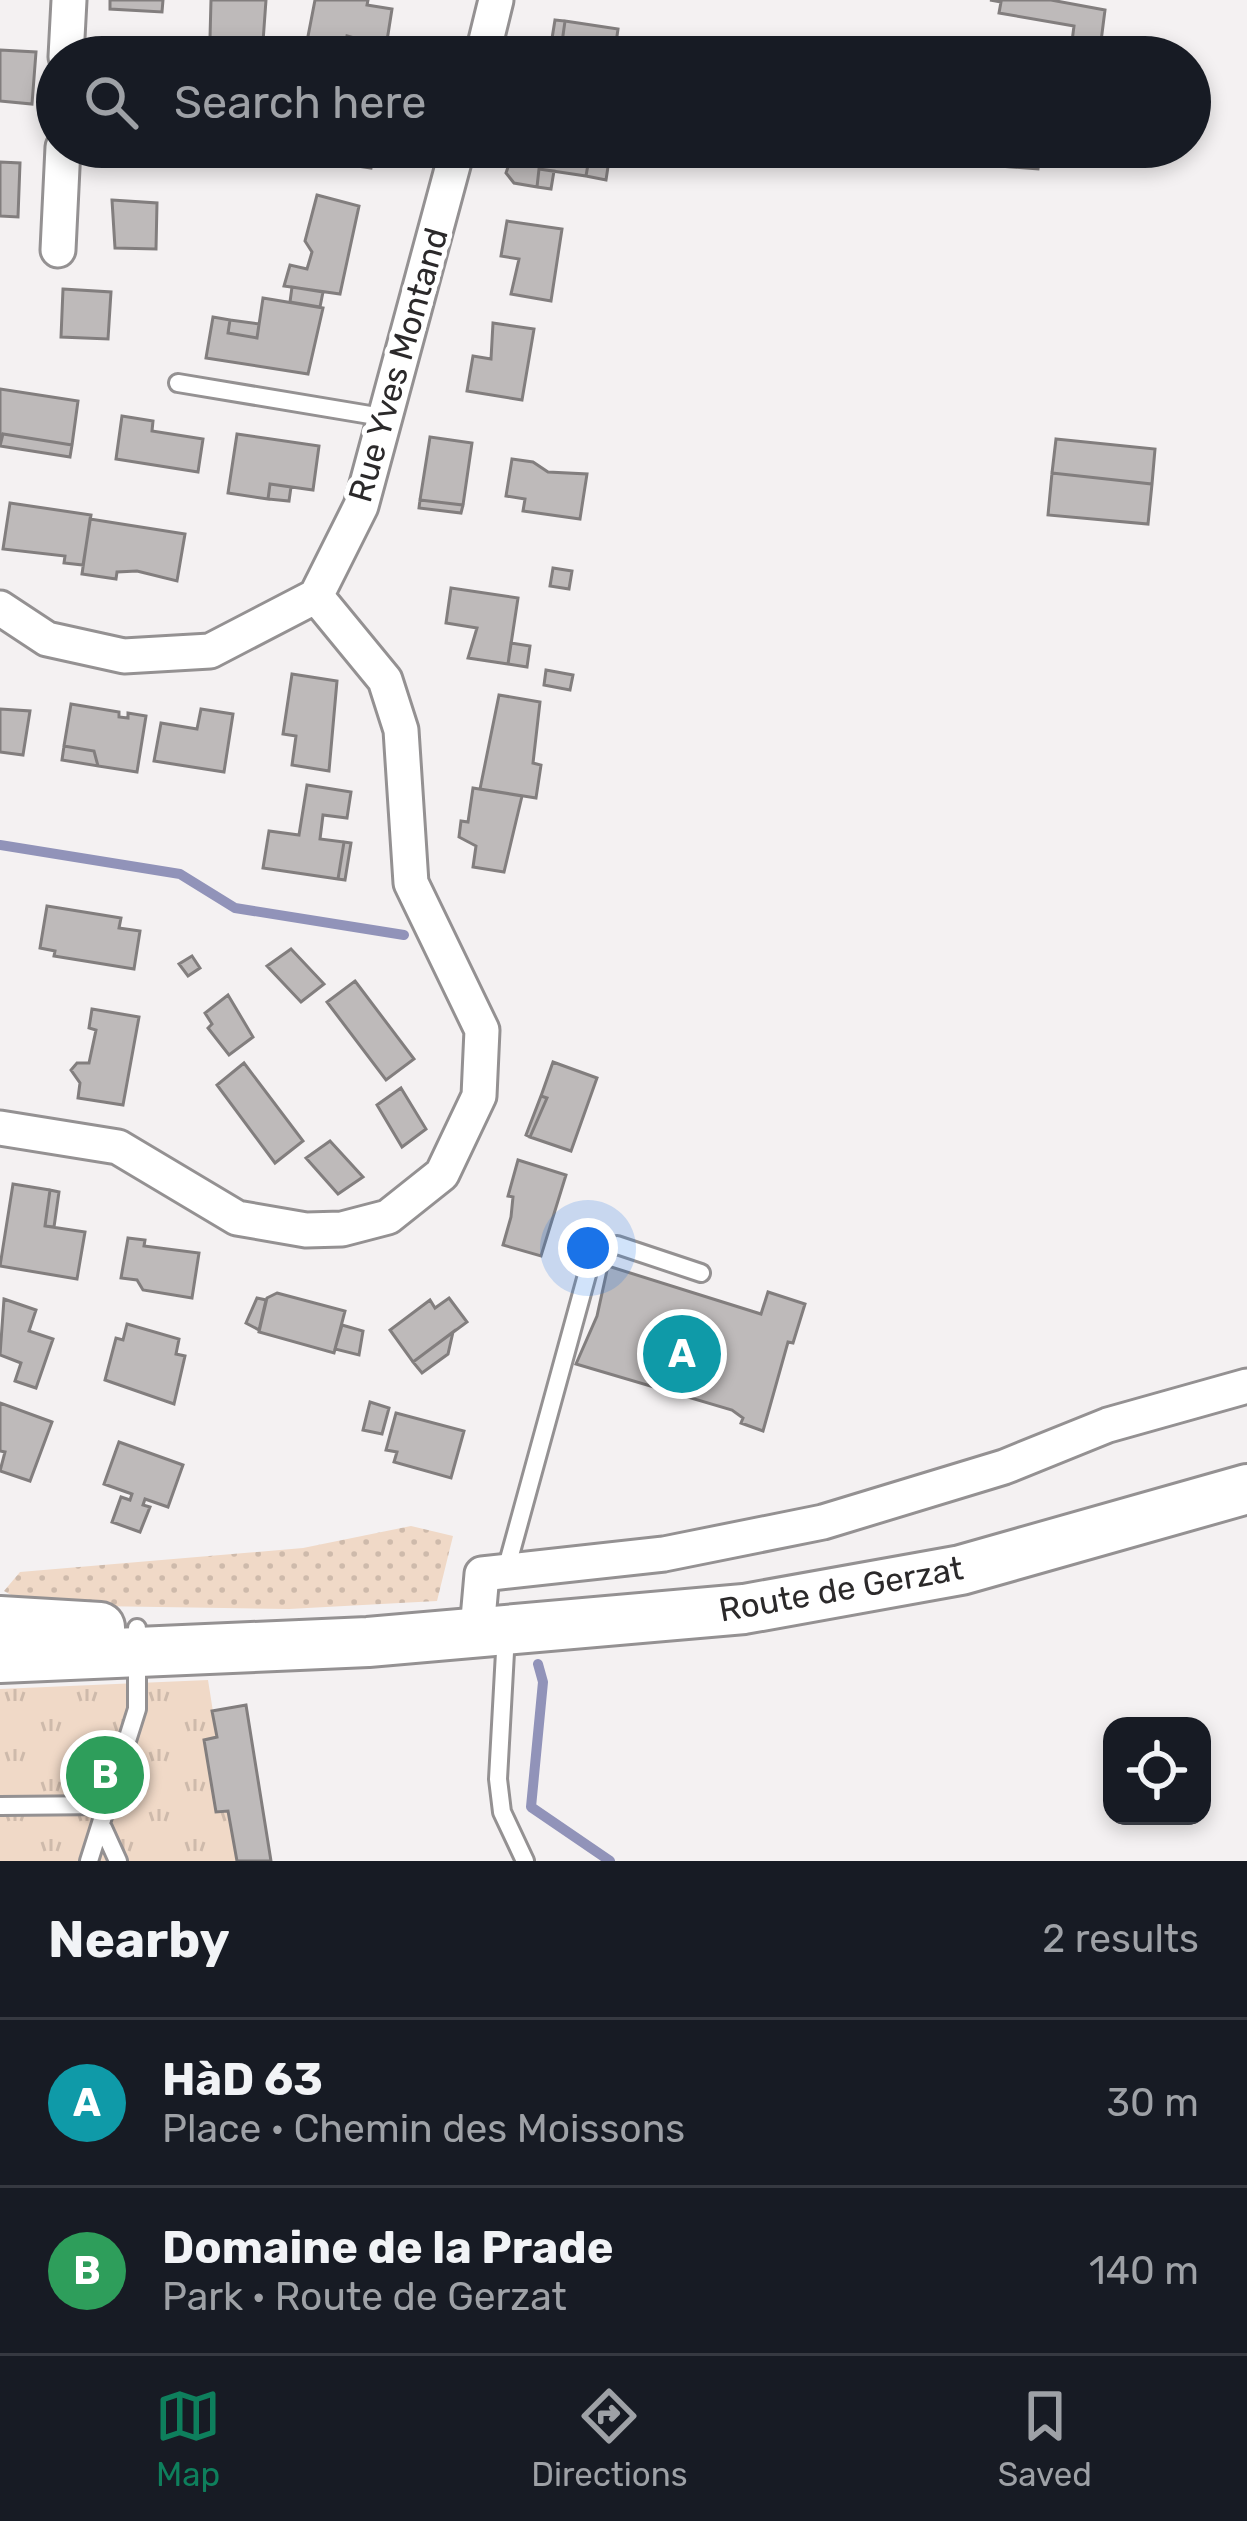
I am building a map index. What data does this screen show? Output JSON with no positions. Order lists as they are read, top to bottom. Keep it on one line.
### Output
{"streets":{"main road":["Route de Gerzat"],"street":["Rue Yves Montand"]},"page":{"search":"Search here","pins":["A","B"],"heading":["Nearby","2 results"],"list":[{"mark":"A","name":"HàD 63","note":"Place · Chemin des Moissons","value":"30 m"},{"mark":"B","name":"Domaine de la Prade","note":"Park · Route de Gerzat","value":"140 m"}],"nav":["Map","Directions","Saved"]}}
